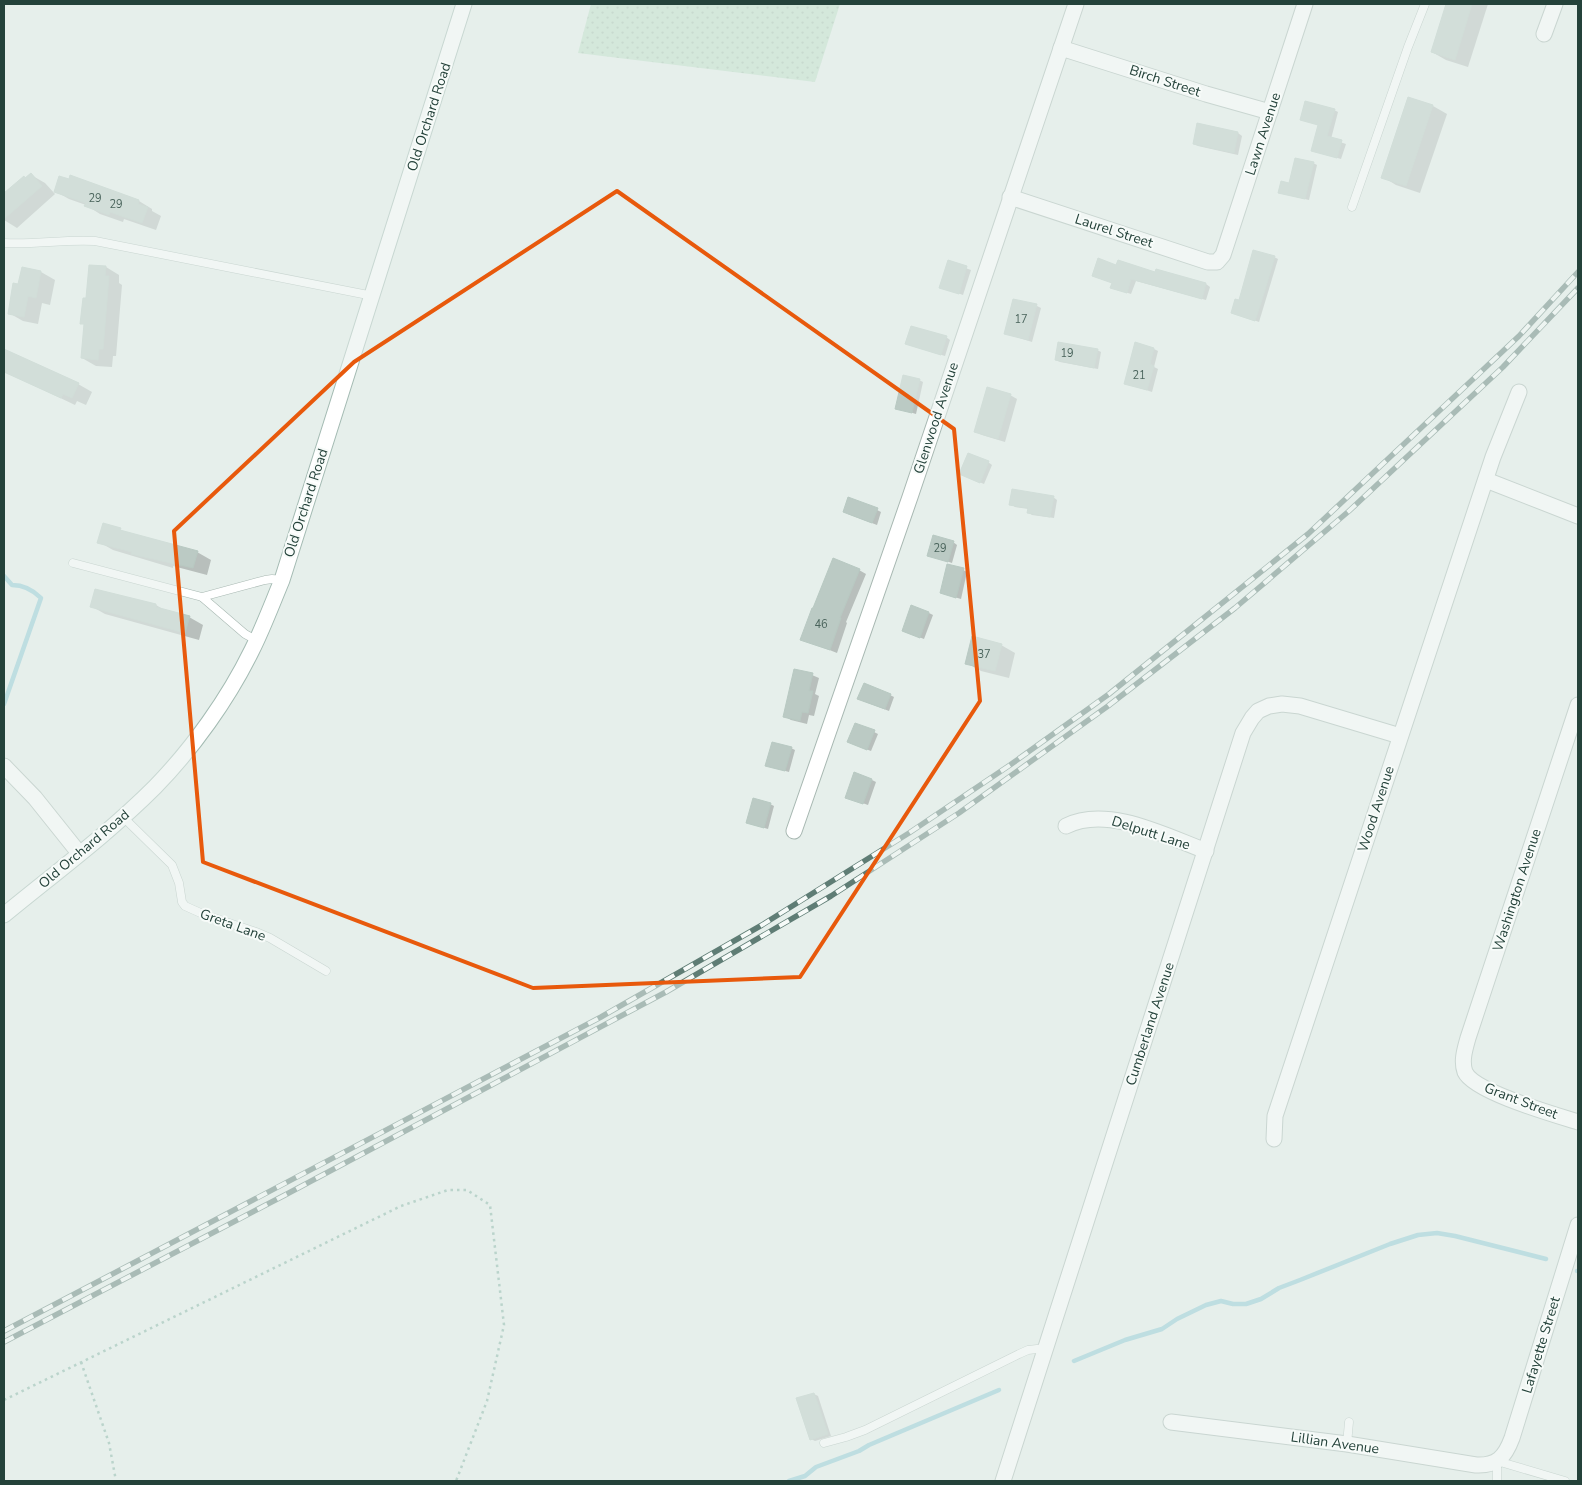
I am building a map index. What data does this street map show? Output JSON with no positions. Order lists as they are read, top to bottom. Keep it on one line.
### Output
{"streets":{"street":["Birch Street","Old Orchard Road","Lawn Avenue","Laurel Street","Glenwood Avenue","Wood Avenue","Delputt Lane","Washington Avenue","Cumberland Avenue","Grant Street","Lafayette Street","Lillian Avenue"],"lane":["Greta Lane"]},"crossings":[["Birch Street","Lawn Avenue"],["Birch Street","Glenwood Avenue"],["Old Orchard Road","Greta Lane"],["Lawn Avenue","Laurel Street"],["Laurel Street","Glenwood Avenue"],["Wood Avenue","Cumberland Avenue"],["Delputt Lane","Cumberland Avenue"],["Washington Avenue","Grant Street"],["Lafayette Street","Lillian Avenue"]],"house_numbers":["29","29","17","19","21","29","46","37"]}
